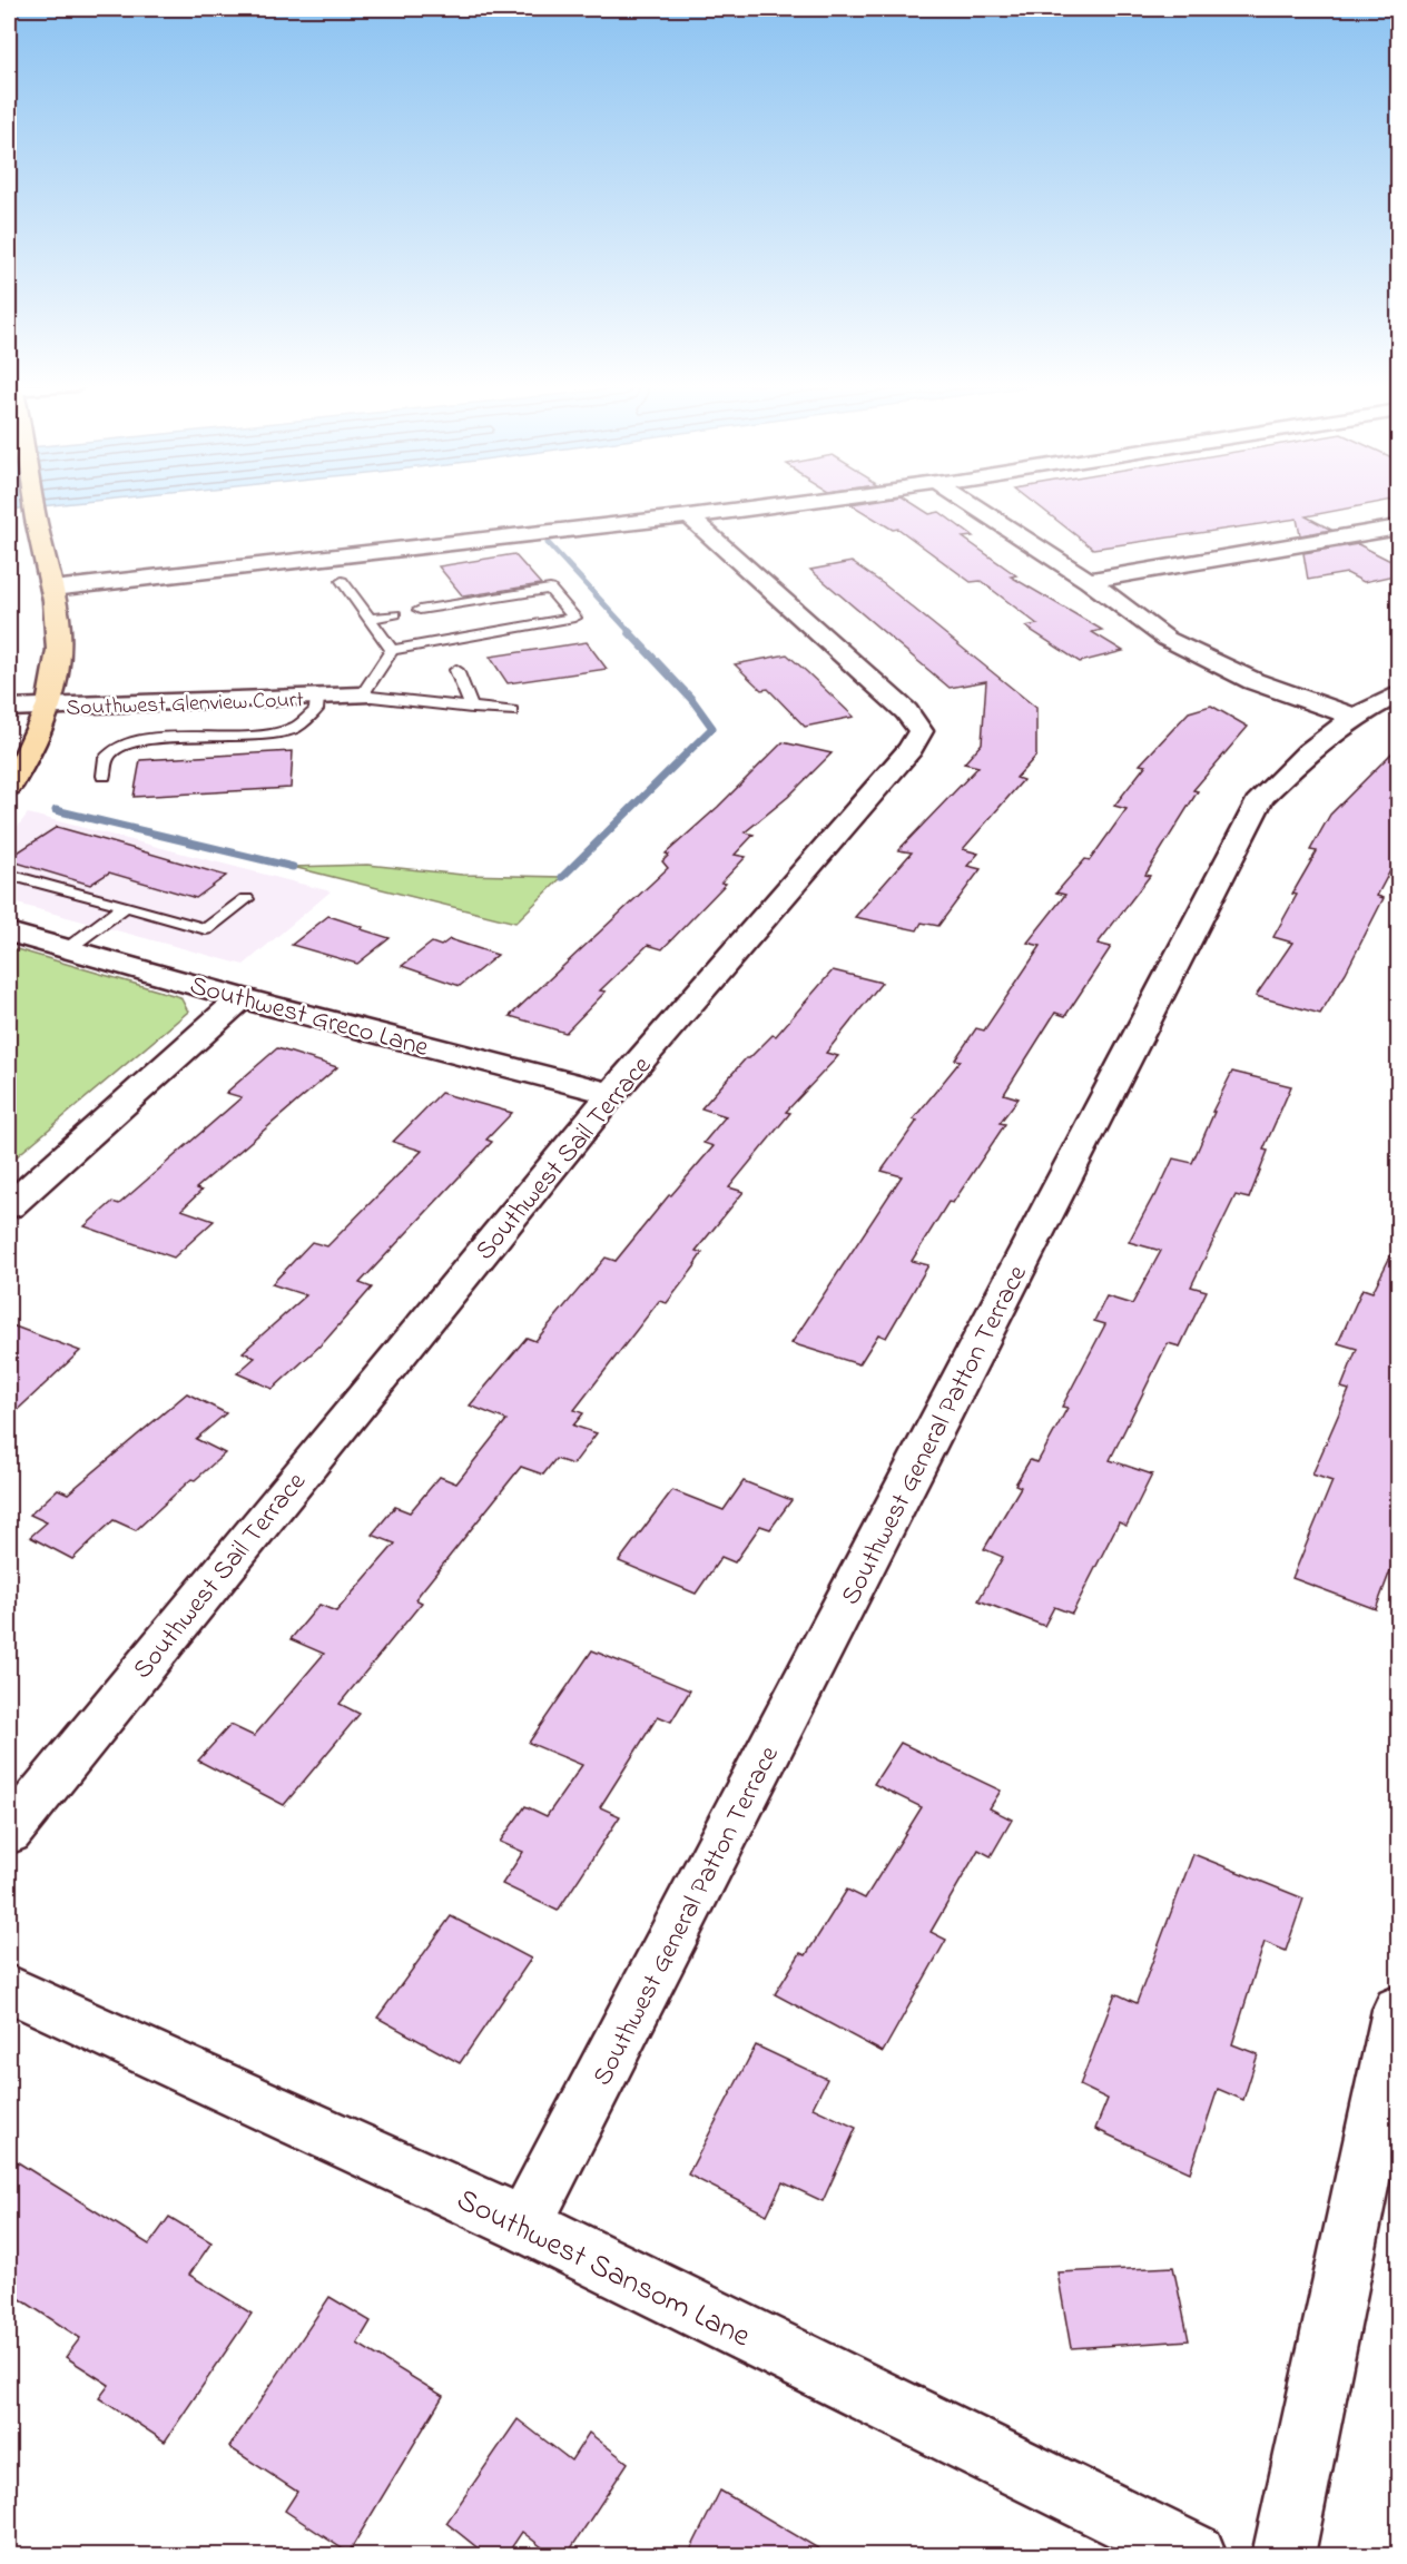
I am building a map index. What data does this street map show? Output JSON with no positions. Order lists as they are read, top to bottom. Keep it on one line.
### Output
{"streets":{"street":["Southwest Glenview Court","Southwest Greco Lane","Southwest Sail Terrace","Southwest General Patton Terrace","Southwest Sansom Lane"]},"crossings":[["Southwest Greco Lane","Southwest Sail Terrace"],["Southwest General Patton Terrace","Southwest Sansom Lane"]]}
